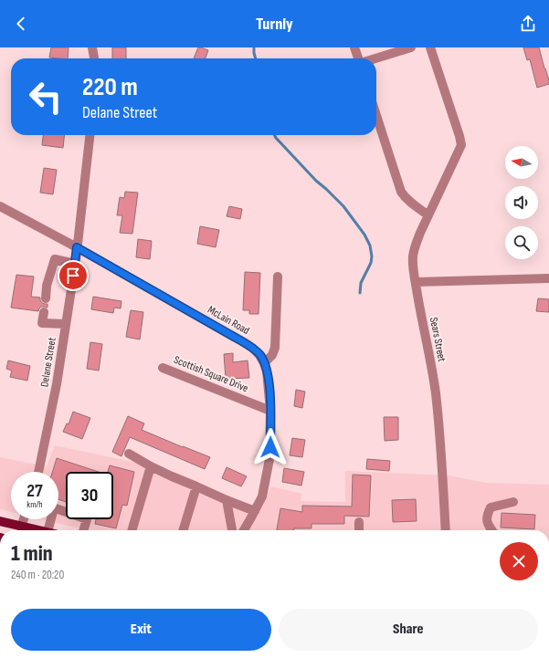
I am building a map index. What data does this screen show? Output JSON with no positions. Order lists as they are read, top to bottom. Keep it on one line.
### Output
{"streets":{"street":["McLain Road","Sears Street","Delane Street","Scottish Square Drive"]},"crossings":[["McLain Road","Delane Street"],["McLain Road","Scottish Square Drive"]],"north":"left","page":{"header":"Turnly","turn":["220 m","Delane Street"],"speed":"27 km/h","limit":"30","heading":["1 min","240 m · 20:20"],"buttons":["Exit","Share"]}}
